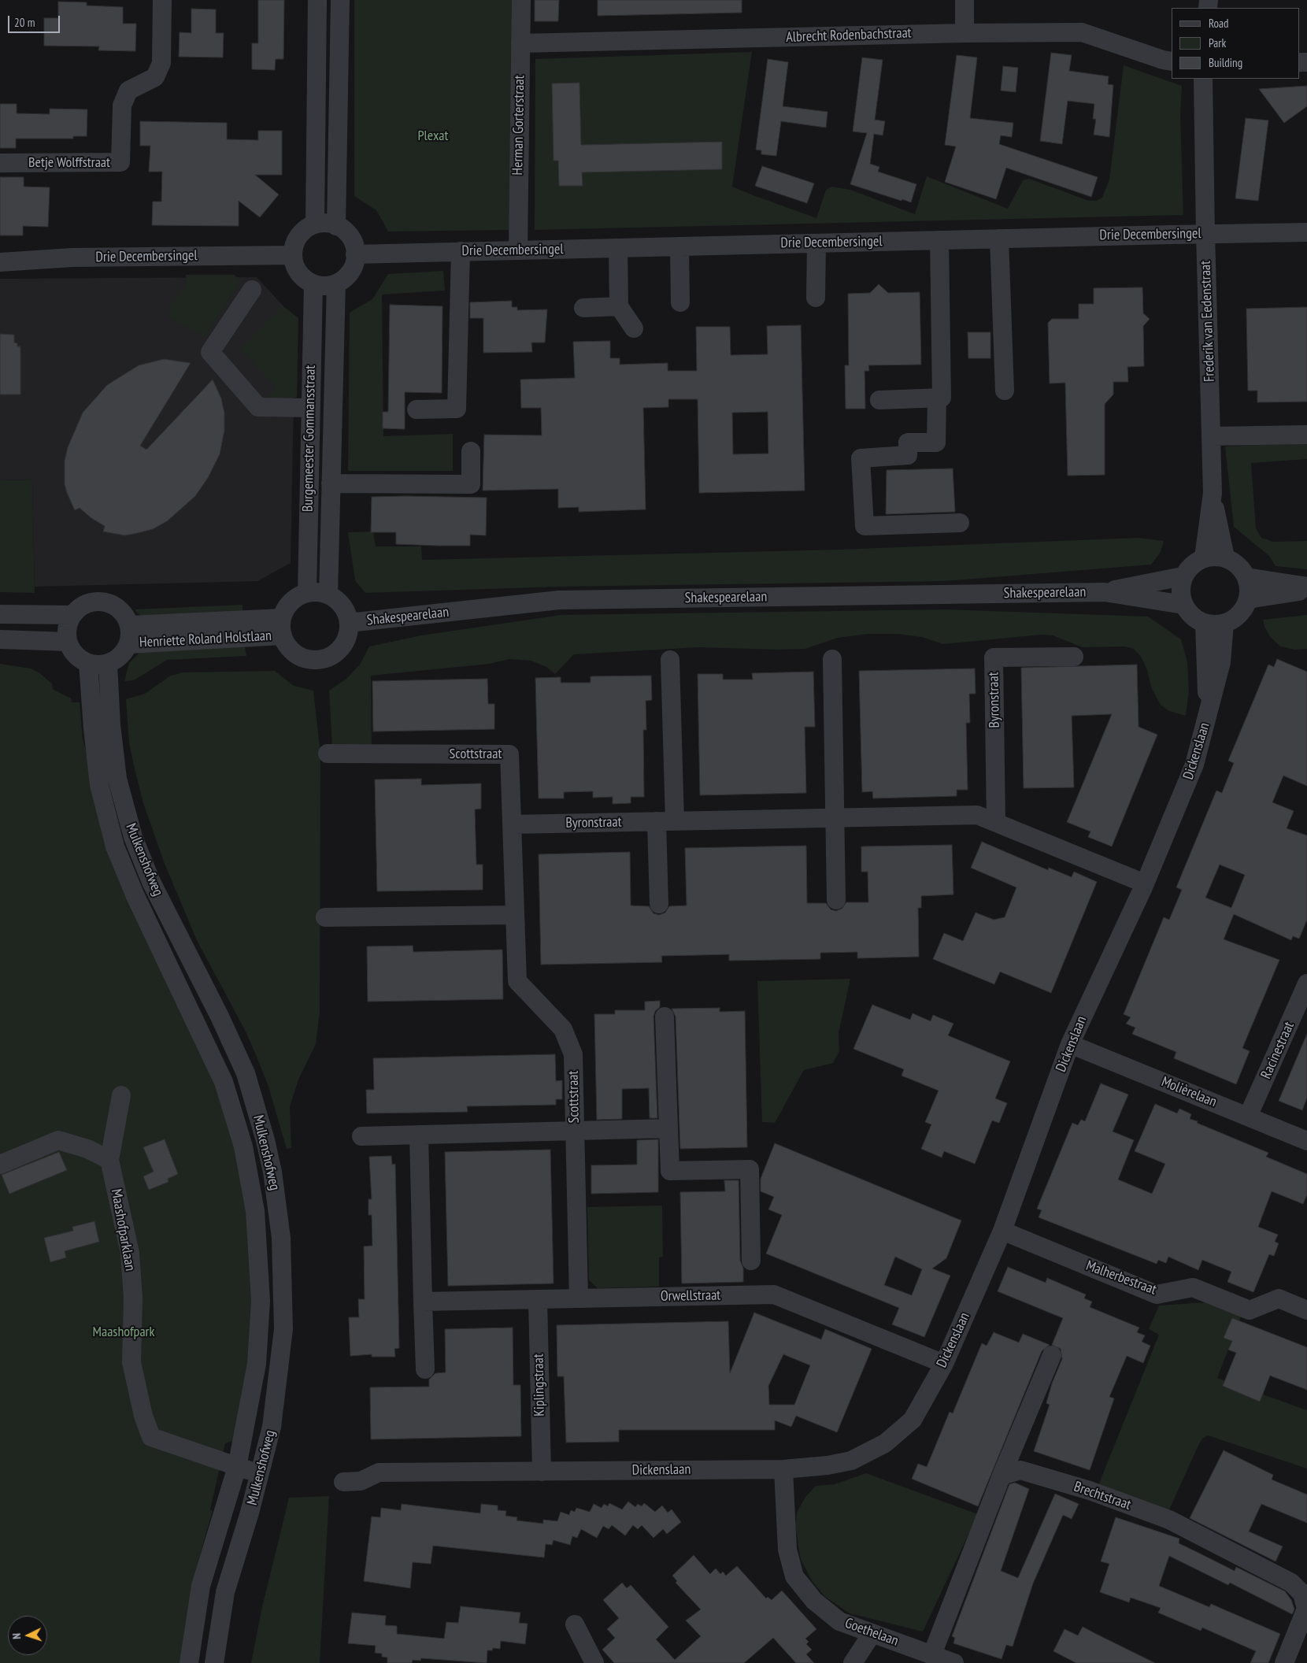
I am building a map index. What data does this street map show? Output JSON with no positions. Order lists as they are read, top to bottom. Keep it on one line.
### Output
{"streets":{"street":["Albrecht Rodenbachstraat","Herman Gorterstraat","Betje Wolffstraat","Drie Decembersingel","Frederik van Eedenstraat","Burgemeester Gommansstraat","Shakespearelaan","Henriette Roland Holstlaan","Byronstraat","Dickenslaan","Scottstraat","Mulkenshofweg","Racinestraat","Molièrelaan","Maashofparklaan","Malherbestraat","Orwellstraat","Kiplingstraat","Brechtstraat","Goethelaan"]},"crossings":[["Albrecht Rodenbachstraat","Herman Gorterstraat"],["Herman Gorterstraat","Drie Decembersingel"],["Drie Decembersingel","Frederik van Eedenstraat"],["Drie Decembersingel","Burgemeester Gommansstraat"],["Frederik van Eedenstraat","Shakespearelaan"],["Frederik van Eedenstraat","Dickenslaan"],["Burgemeester Gommansstraat","Shakespearelaan"],["Burgemeester Gommansstraat","Henriette Roland Holstlaan"],["Shakespearelaan","Henriette Roland Holstlaan"],["Shakespearelaan","Dickenslaan"],["Henriette Roland Holstlaan","Mulkenshofweg"],["Byronstraat","Dickenslaan"],["Byronstraat","Scottstraat"],["Dickenslaan","Molièrelaan"],["Dickenslaan","Malherbestraat"],["Dickenslaan","Orwellstraat"],["Dickenslaan","Kiplingstraat"],["Dickenslaan","Goethelaan"],["Scottstraat","Orwellstraat"],["Mulkenshofweg","Maashofparklaan"],["Racinestraat","Molièrelaan"],["Orwellstraat","Kiplingstraat"]],"parks":["Plexat","Maashofpark"],"legend":["Road","Park","Building"],"scale_bar":"20 m","north":"left"}
